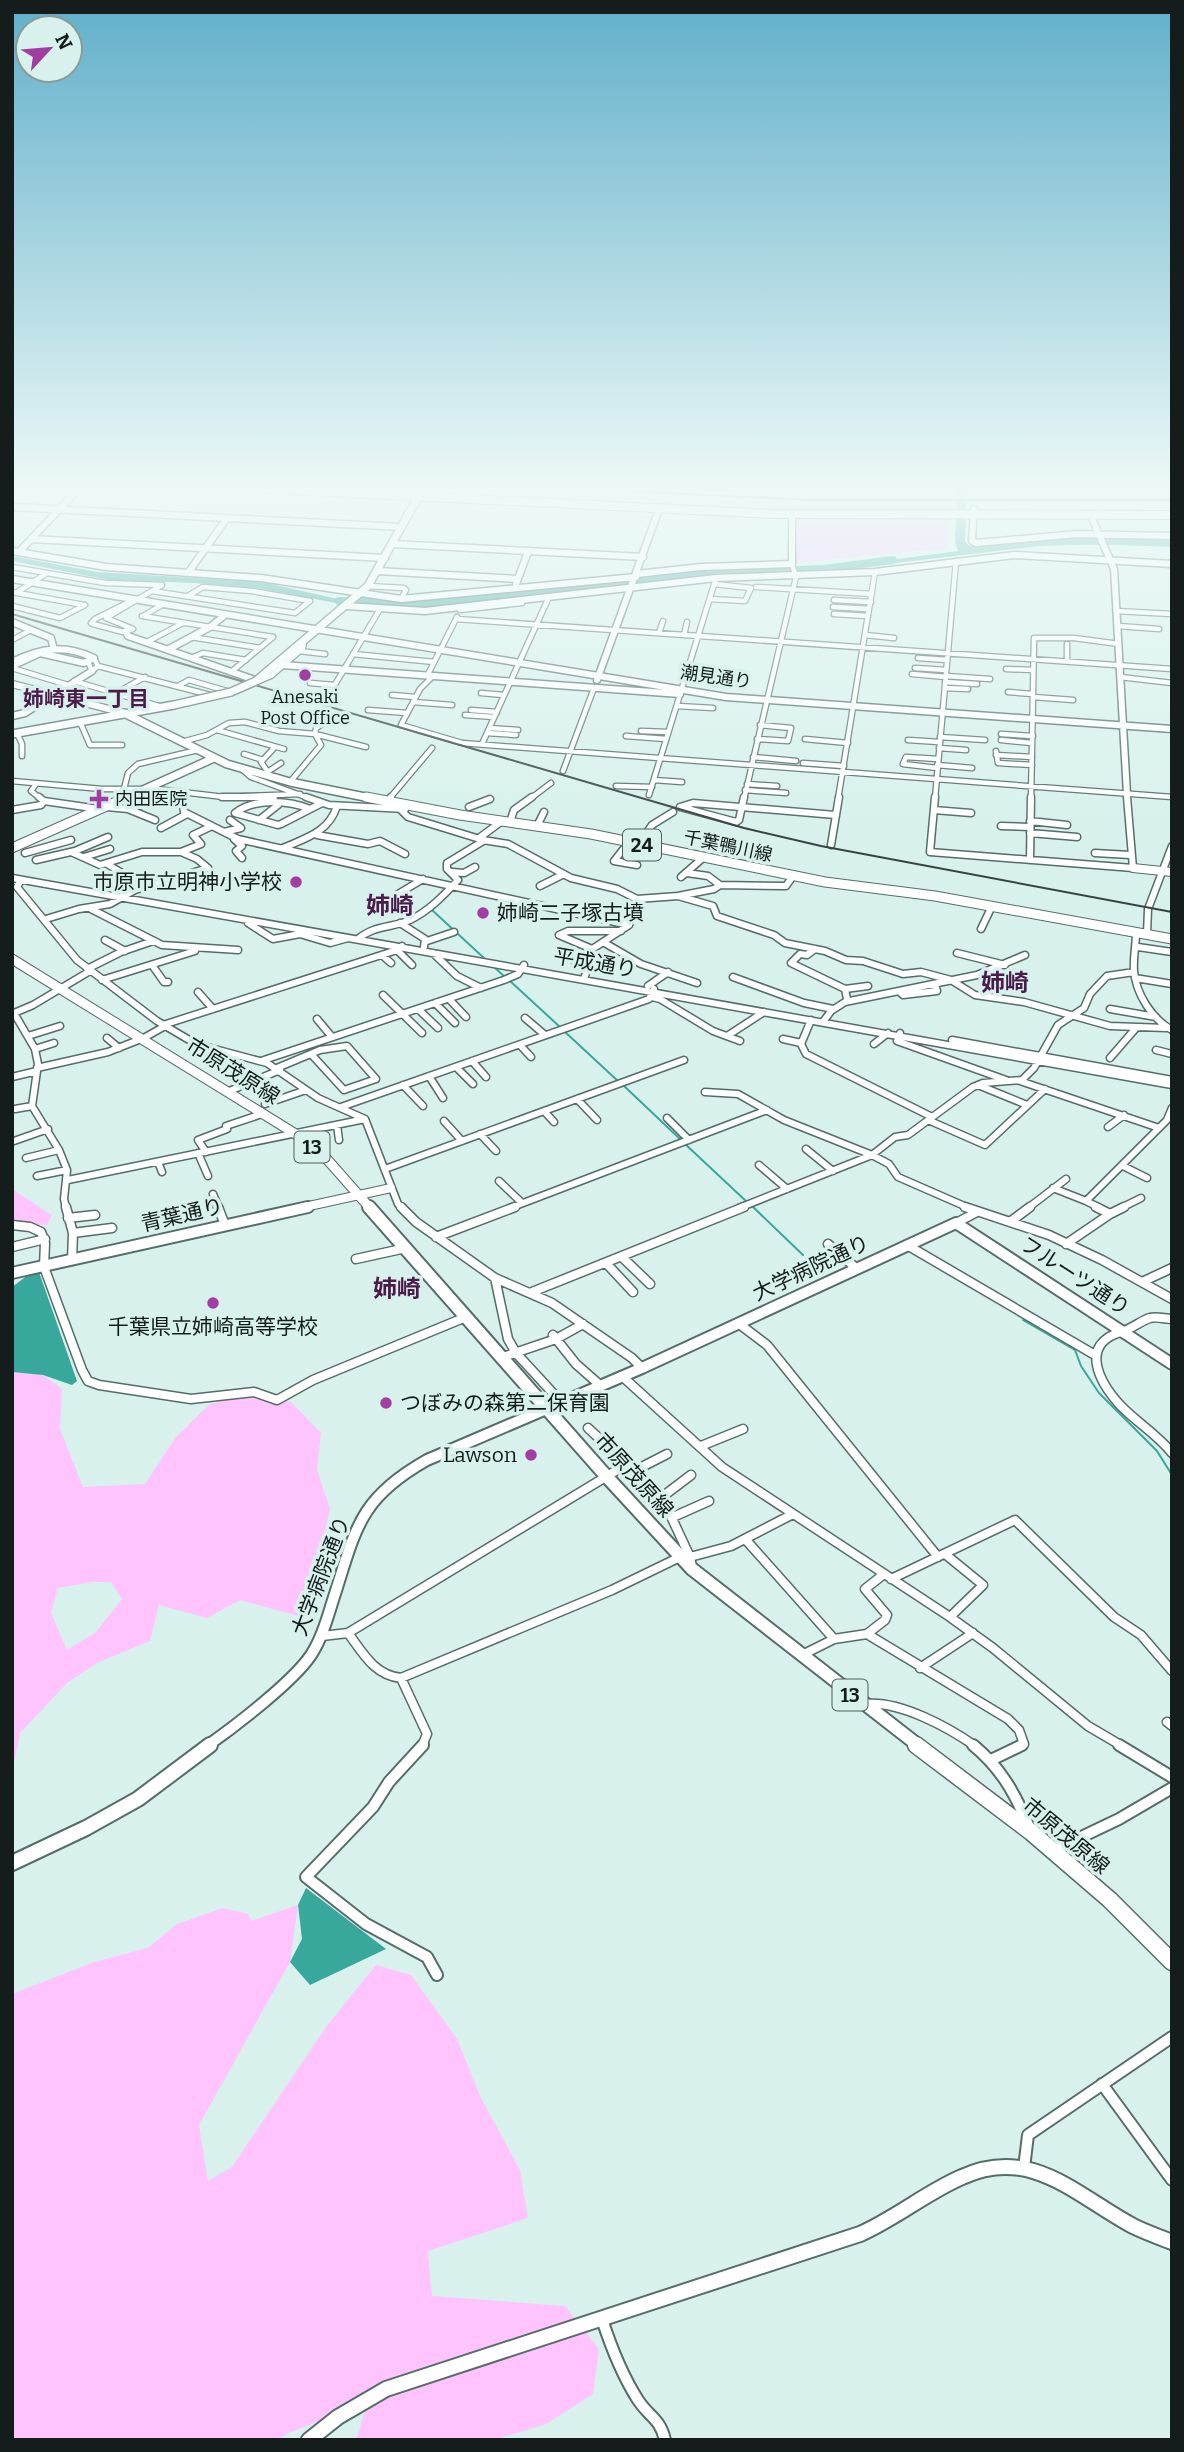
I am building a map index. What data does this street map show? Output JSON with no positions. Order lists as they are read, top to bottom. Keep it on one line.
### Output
{"streets":{"main road":["24","千葉鴨川線","市原茂原線","13"],"street":["潮見通り","平成通り","青葉通り","大学病院通り","フルーツ通り"]},"crossings":[["市原茂原線","青葉通り"],["市原茂原線","大学病院通り"],["大学病院通り","フルーツ通り"]],"districts":["姉崎東一丁目","姉崎","姉崎","姉崎"],"places":{"other":["Anesaki Post Office","市原市立明神小学校","姉崎二子塚古墳","千葉県立姉崎高等学校","つぼみの森第二保育園","Lawson"],"health":["内田医院"]},"north":"top right"}
